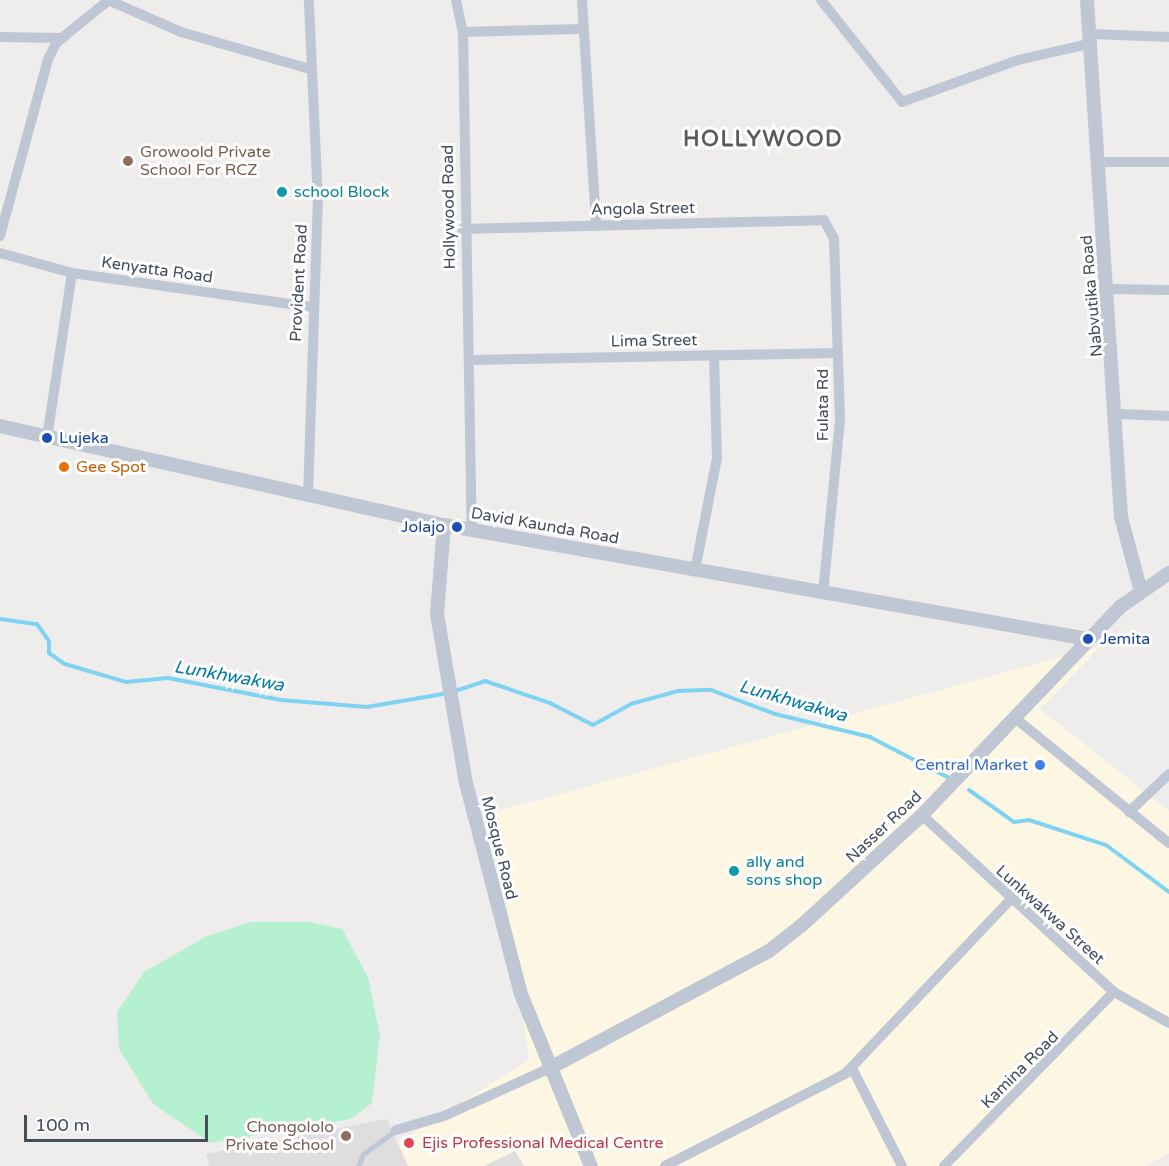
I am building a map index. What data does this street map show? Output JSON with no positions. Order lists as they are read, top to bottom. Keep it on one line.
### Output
{"streets":{"street":["Hollywood Road","Angola Street","Kenyatta Road","Provident Road","Nabvutika Road","Lima Street","Fulata Rd","David Kaunda Road","Nasser Road","Mosque Road","Lunkwakwa Street","Kamina Road"]},"crossings":[["Hollywood Road","Angola Street"],["Hollywood Road","Lima Street"],["Hollywood Road","David Kaunda Road"],["Angola Street","Fulata Rd"],["Kenyatta Road","Provident Road"],["Provident Road","David Kaunda Road"],["Nabvutika Road","Nasser Road"],["Lima Street","Fulata Rd"],["Fulata Rd","David Kaunda Road"],["David Kaunda Road","Nasser Road"],["David Kaunda Road","Mosque Road"],["Nasser Road","Mosque Road"],["Nasser Road","Lunkwakwa Street"],["Lunkwakwa Street","Kamina Road"]],"districts":["HOLLYWOOD"],"water":["Lunkhwakwa"],"places":["Growoold Private School For RCZ","school Block","Lujeka","Gee Spot","Jolajo","Jemita","Central Market","ally and sons shop","Chongololo Private School","Ejis Professional Medical Centre"],"scale_bar":"100 m"}
